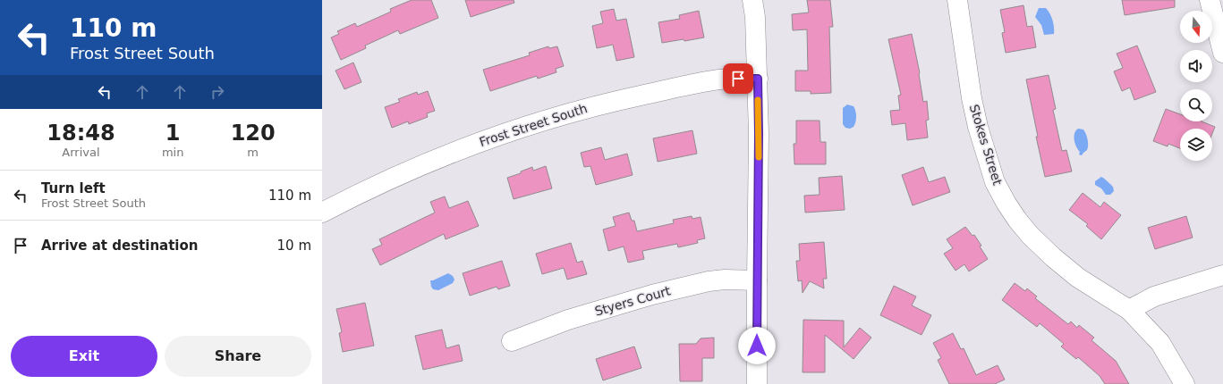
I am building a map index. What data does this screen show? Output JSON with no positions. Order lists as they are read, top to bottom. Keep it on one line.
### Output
{"streets":{"street":["Frost Street South","Stokes Street","Styers Court"]},"north":"bottom","page":{"turn":["110 m","Frost Street South"],"eta":["18:48","Arrival","1","min","120","m"],"list":[{"name":"Turn left","note":"Frost Street South","value":"110 m"},{"name":"Arrive at destination","value":"10 m"}],"buttons":["Exit","Share"]}}
